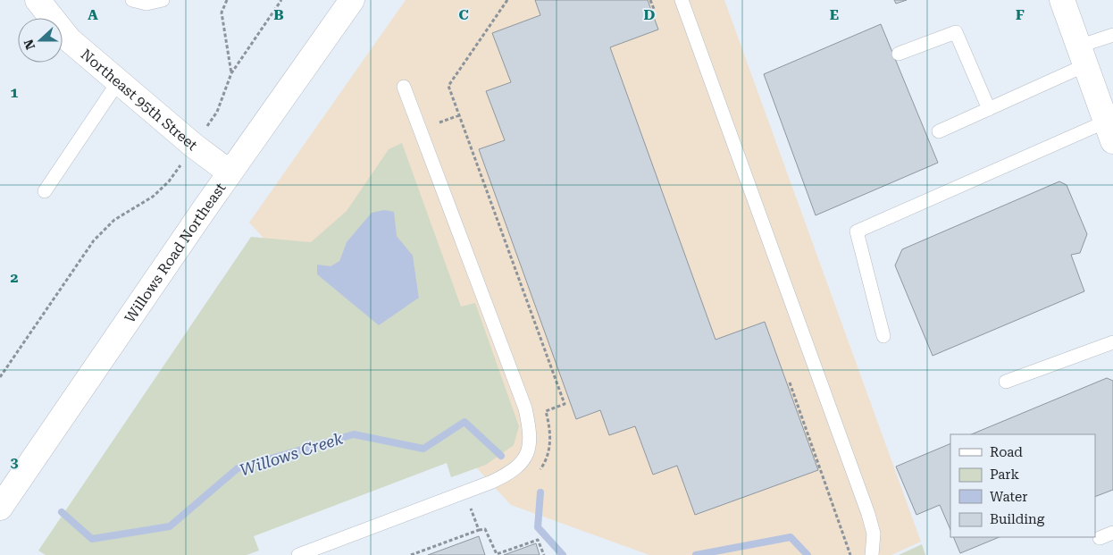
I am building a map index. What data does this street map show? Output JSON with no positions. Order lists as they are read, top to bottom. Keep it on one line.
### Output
{"streets":{"main road":["Northeast 95th Street","Willows Road Northeast"]},"crossings":[["Northeast 95th Street","Willows Road Northeast"]],"water":["Willows Creek"],"legend":["Road","Park","Water","Building"],"north":"left","grid":{"columns":["A","B","C","D","E","F"],"rows":["1","2","3"]}}
